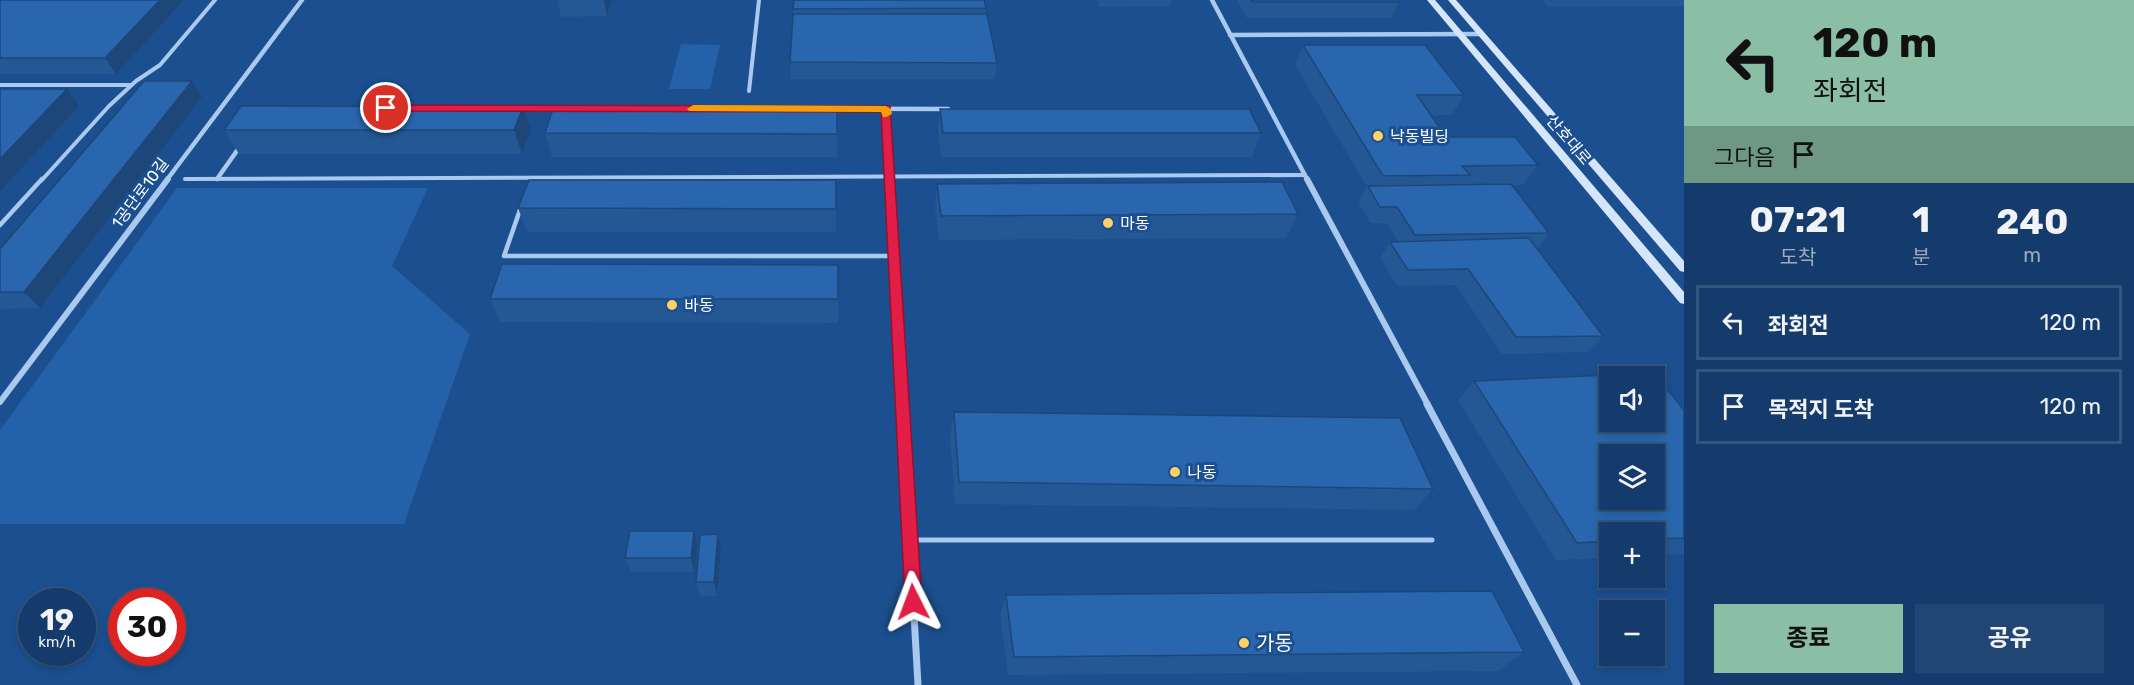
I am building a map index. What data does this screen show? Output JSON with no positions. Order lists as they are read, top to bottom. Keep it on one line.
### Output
{"streets":{"street":["산호대로","1공단로10길"]},"places":["낙동빌딩","마동","바동","나동","가동"],"page":{"turn":["120 m","좌회전"],"then":"그다음","eta":["07:21","도착","1","분","240","m"],"list":[{"name":"좌회전","value":"120 m"},{"name":"목적지 도착","value":"120 m"}],"map_buttons":["+","−"],"speed":"19 km/h","limit":"30","buttons":["종료","공유"]}}
